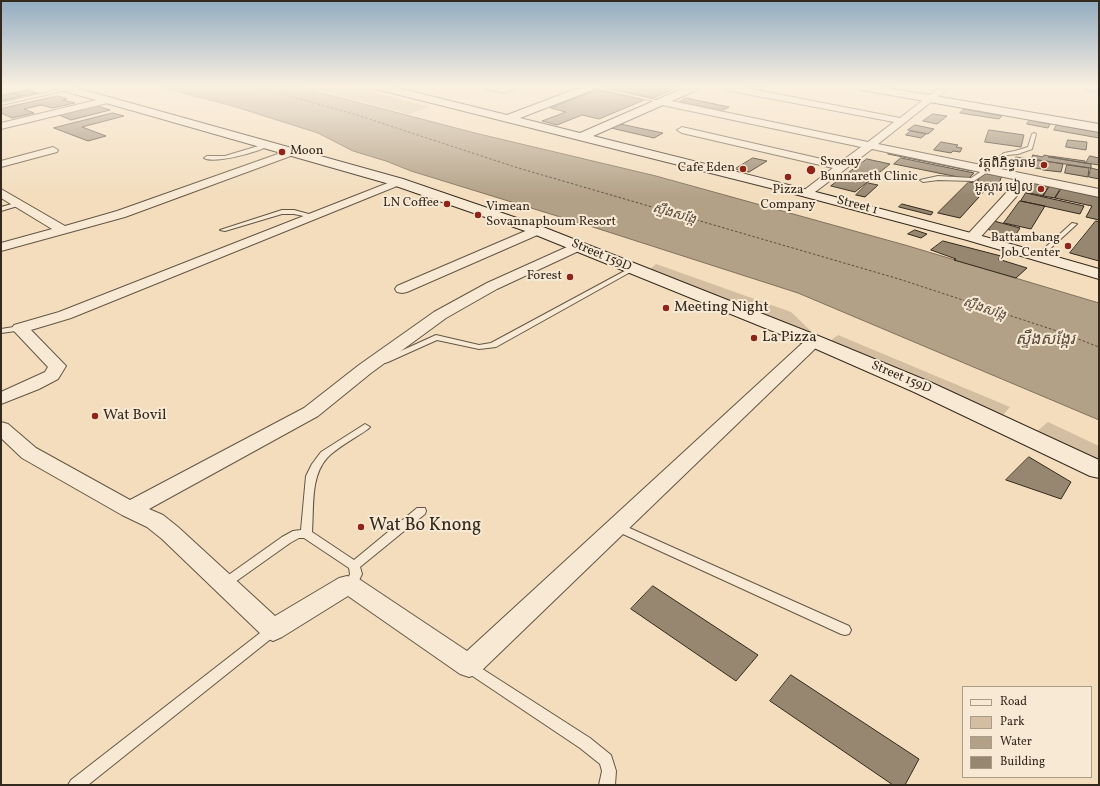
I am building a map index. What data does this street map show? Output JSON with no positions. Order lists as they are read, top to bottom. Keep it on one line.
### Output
{"streets":{"street":["Street 1","Street 159D"]},"water":["ស្ទឹងសង្កែ","ស្ទឹងសង្កែរ"],"places":["Moon","វត្តពិភិទ្ធារាម","Cafe Eden","Svoeuy Bunnareth Clinic","Pizza Company","អូស្ការ មៀល","LN Coffee","Vimean Sovannaphoum Resort","Battambang Job Center","Forest","Meeting Night","La Pizza","Wat Bovil","Wat Bo Knong"],"legend":["Road","Park","Water","Building"]}
